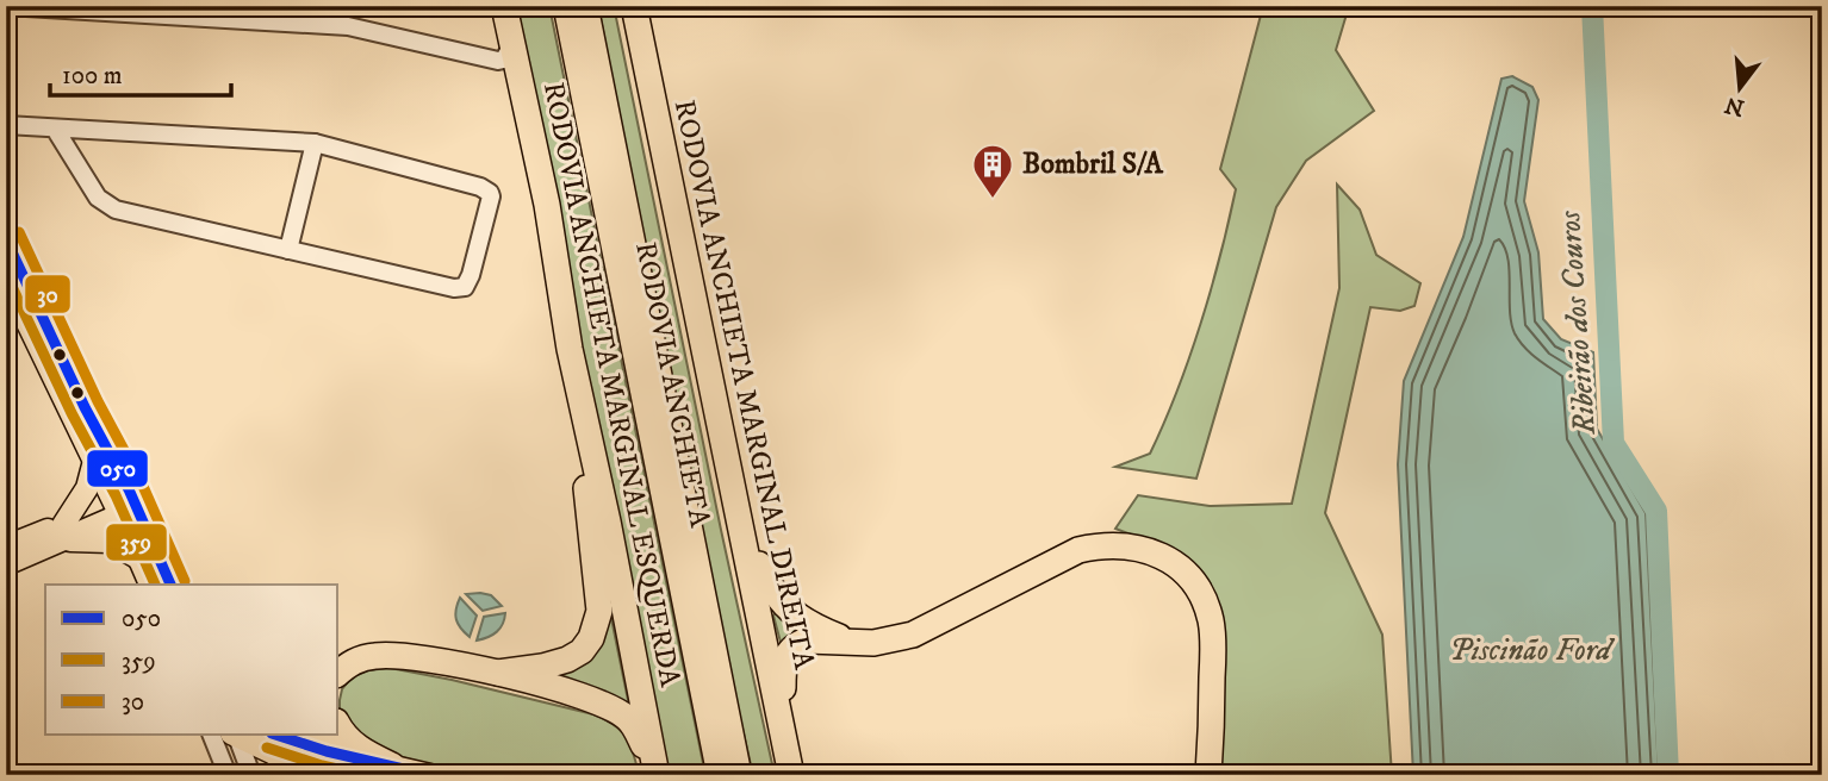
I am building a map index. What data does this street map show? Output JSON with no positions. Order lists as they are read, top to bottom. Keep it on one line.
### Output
{"streets":{"highway":["RODOVIA ANCHIETA MARGINAL ESQUERDA","RODOVIA ANCHIETA","RODOVIA ANCHIETA MARGINAL DIREITA"]},"water":["Ribeirão dos Couros","Piscinão Ford"],"places":{"building":["Bombril S/A"]},"lines":["transit line 30","transit line 050","transit line 359"],"legend":["050","359","30"],"scale_bar":"100 m","north":"bottom"}
